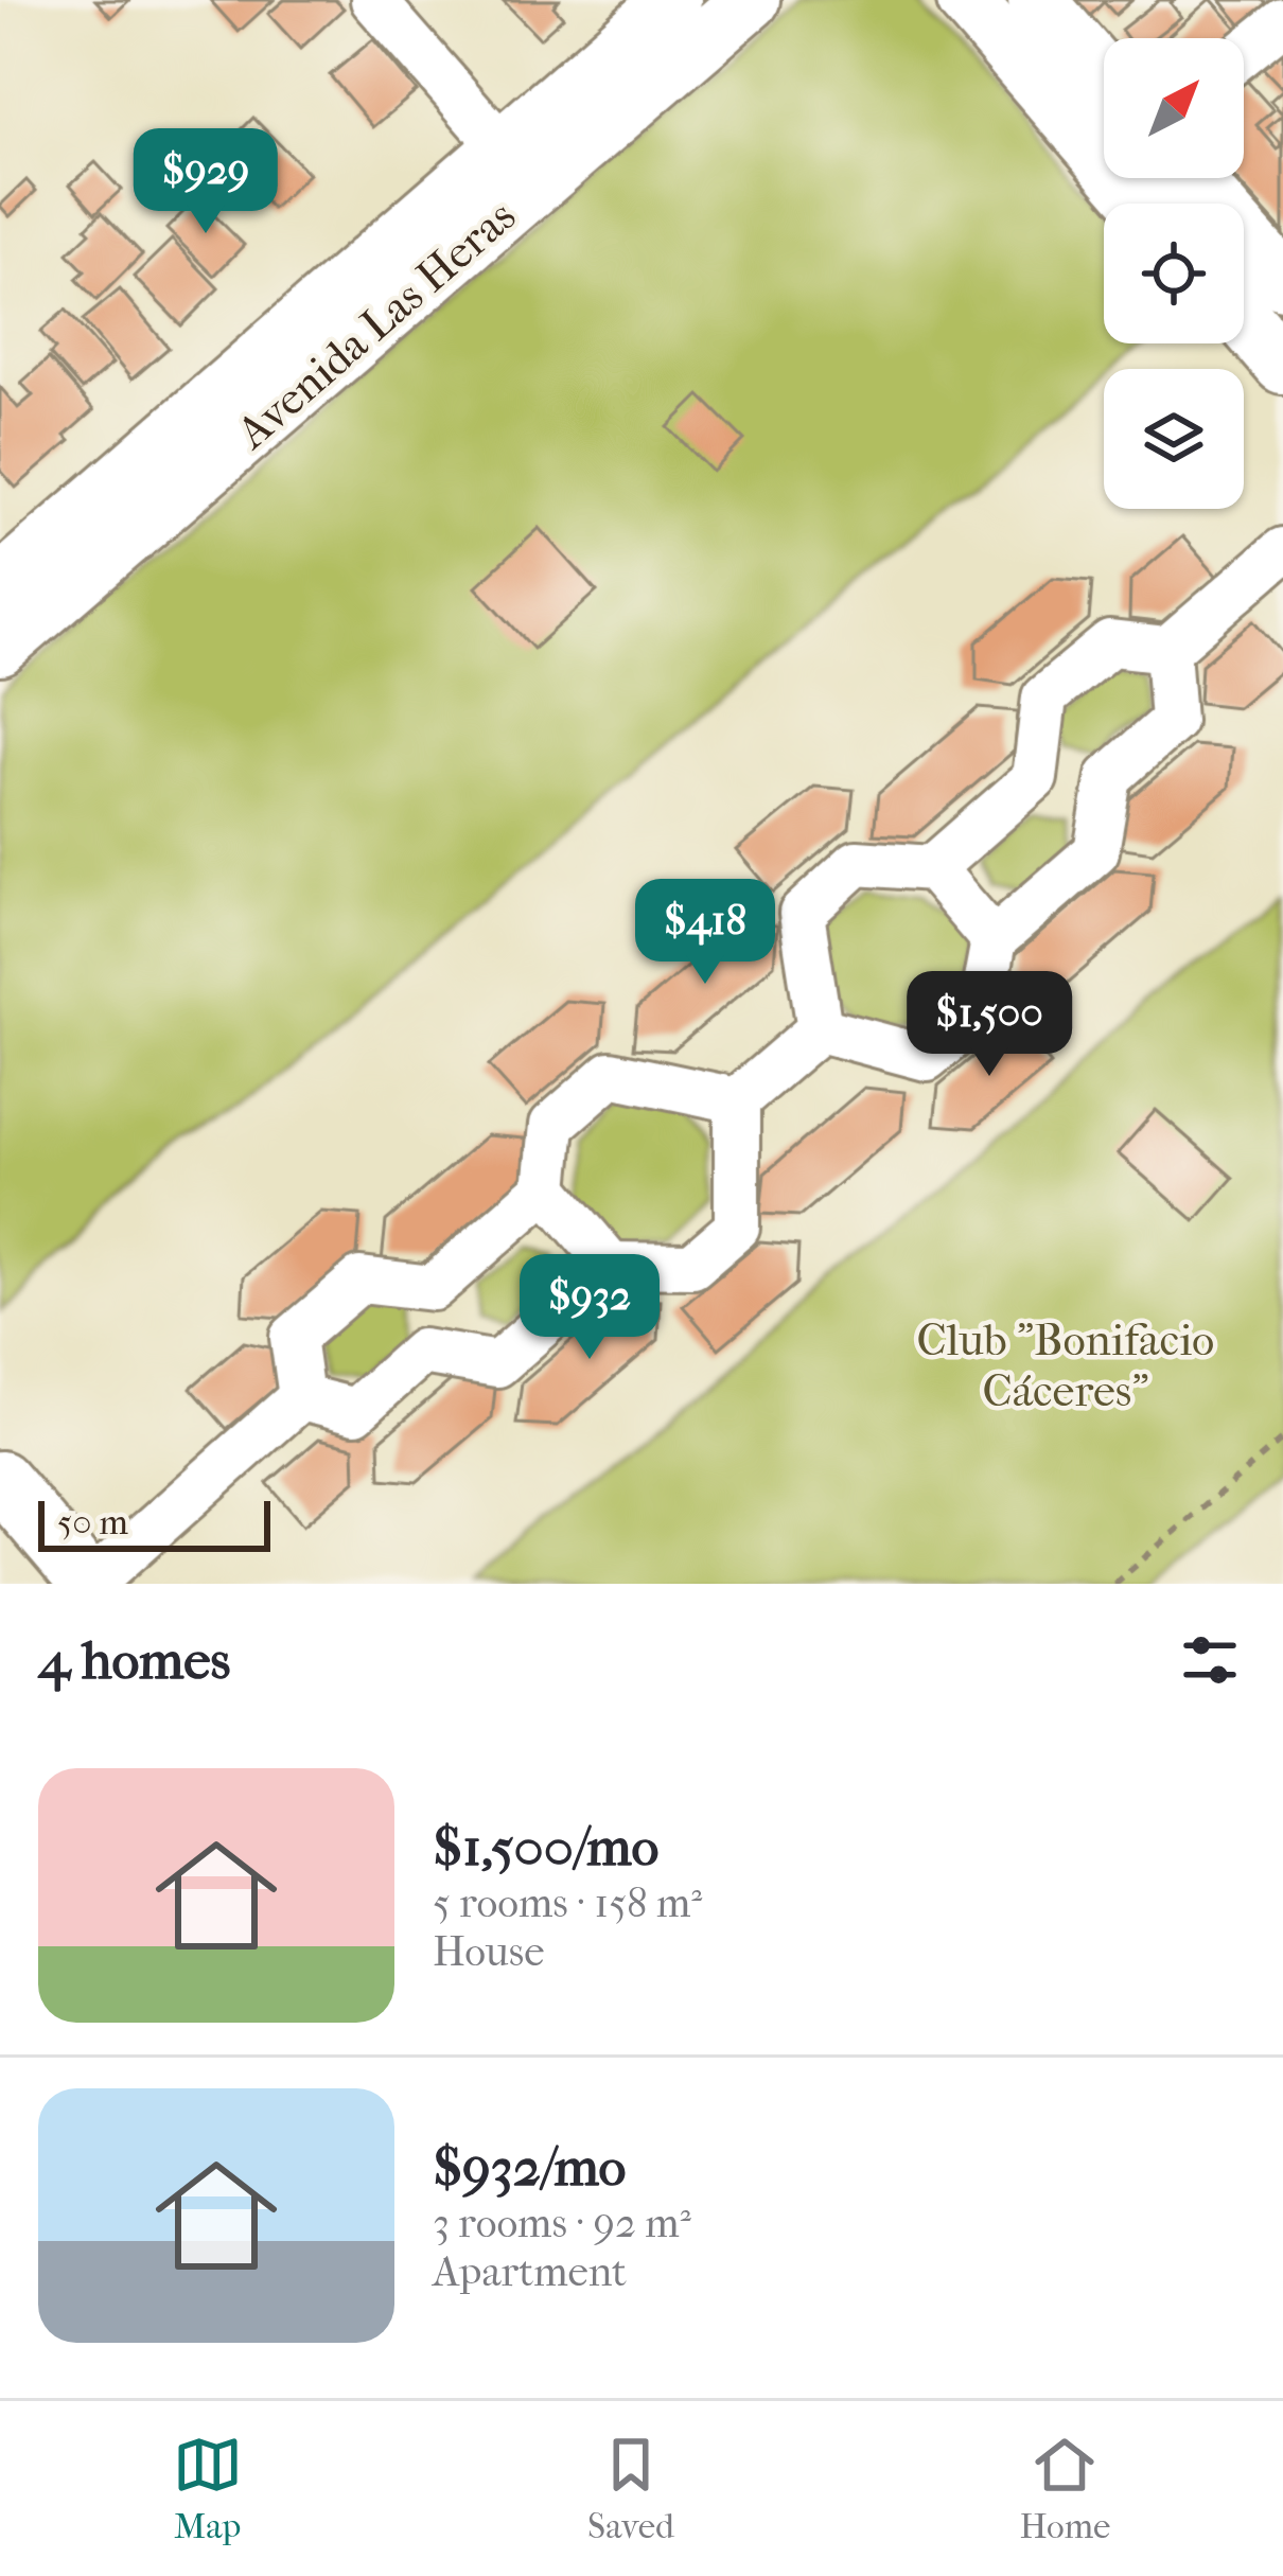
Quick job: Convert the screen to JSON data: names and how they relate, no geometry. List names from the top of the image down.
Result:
{
  "streets": {
    "main road": ["Avenida Las Heras"]
  },
  "parks": ["Club \"Bonifacio Cáceres\""],
  "scale_bar": "50 m",
  "north": "top right",
  "page": {
    "price": [
      "$929",
      "$418",
      "$1,500",
      "$932"
    ],
    "scale": "50 m",
    "heading": "4 homes",
    "list": [
      {
        "name": "$1,500/mo",
        "note": "5 rooms · 158 m² · House"
      },
      {
        "name": "$932/mo",
        "note": "3 rooms · 92 m² · Apartment"
      }
    ],
    "tabs": ["Map", "Saved", "Home"]
  }
}
